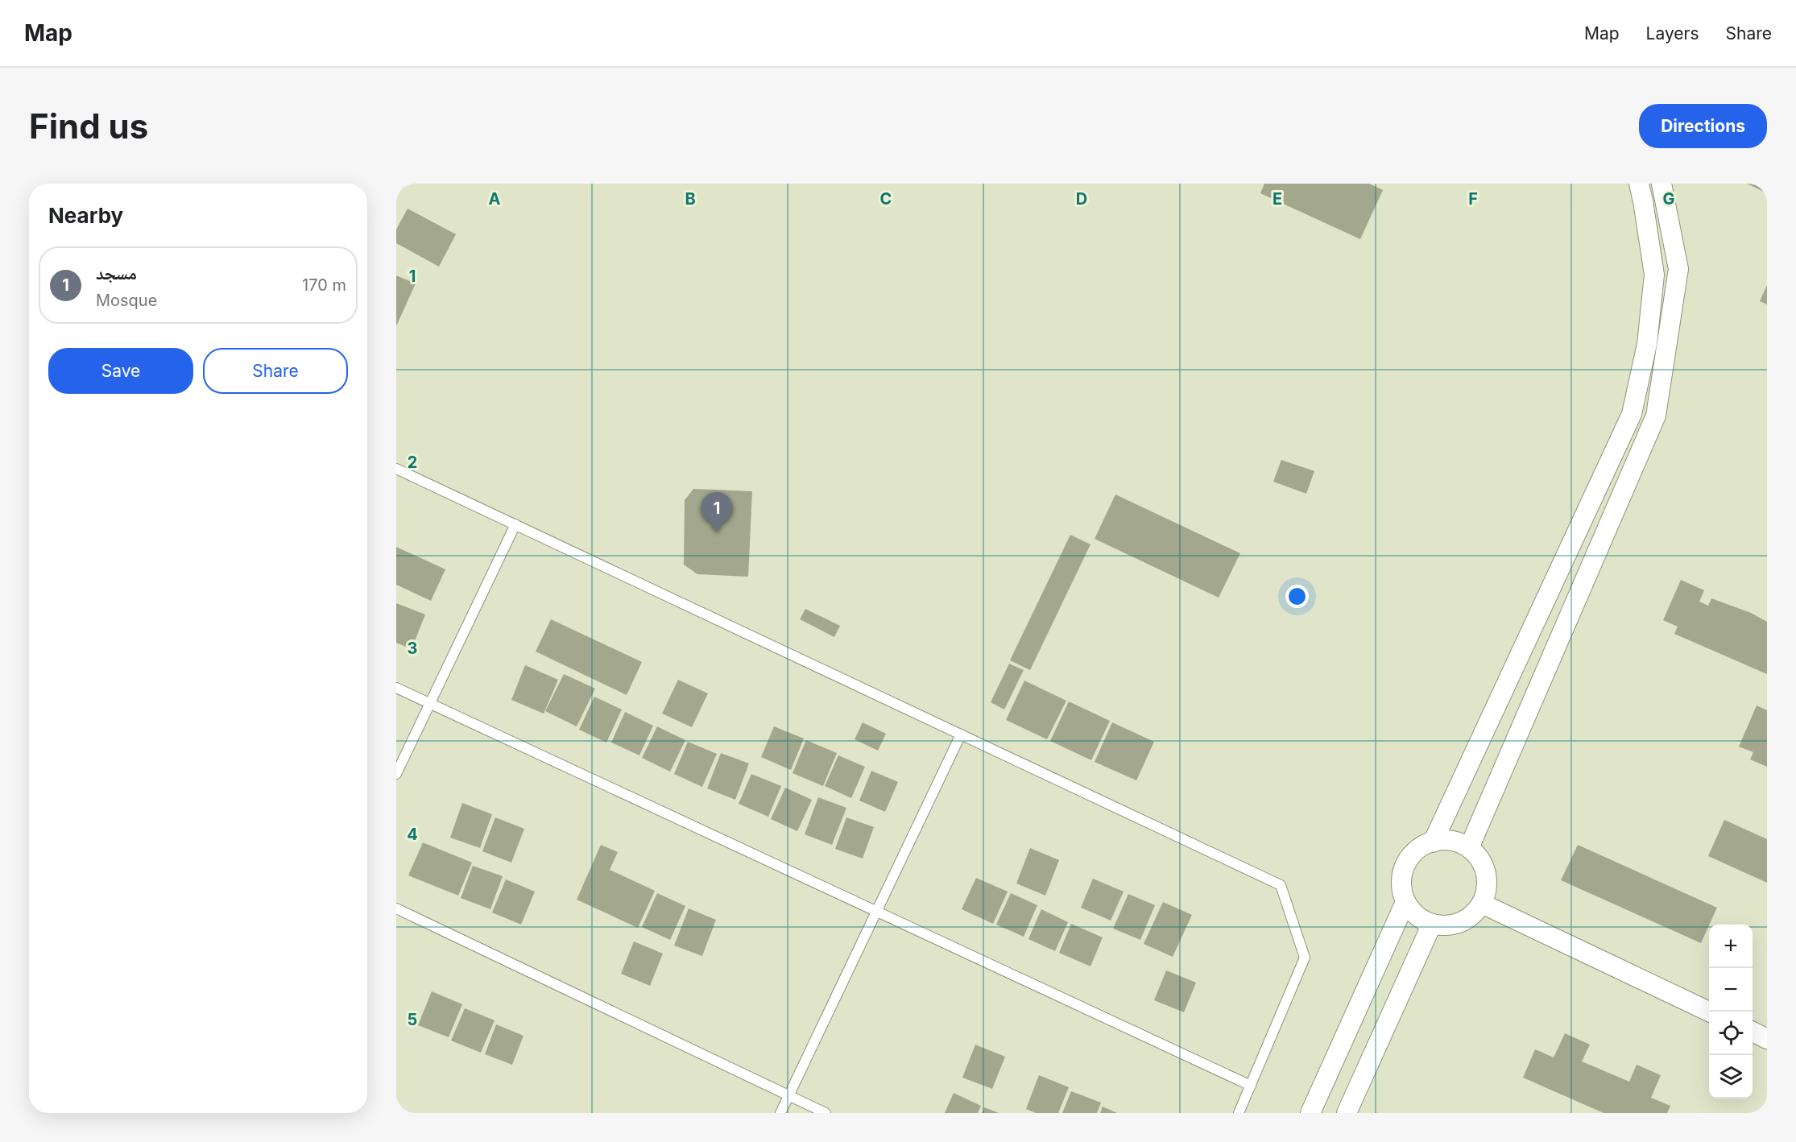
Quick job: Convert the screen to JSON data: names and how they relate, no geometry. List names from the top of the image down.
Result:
{
  "page": {
    "header": "Map",
    "nav": ["Map", "Layers", "Share"],
    "buttons": [
      "Directions",
      ["Save", "Share"]
    ],
    "title": "Find us",
    "heading": "Nearby",
    "list": [
      {
        "mark": "1",
        "name": "مسجد",
        "note": "Mosque",
        "value": "170 m"
      }
    ],
    "pins": "1",
    "map_buttons": ["+", "−"]
  },
  "grid": {
    "columns": [
      "A",
      "B",
      "C",
      "D",
      "E",
      "F",
      "G"
    ],
    "rows": [
      "1",
      "2",
      "3",
      "4",
      "5"
    ]
  }
}
